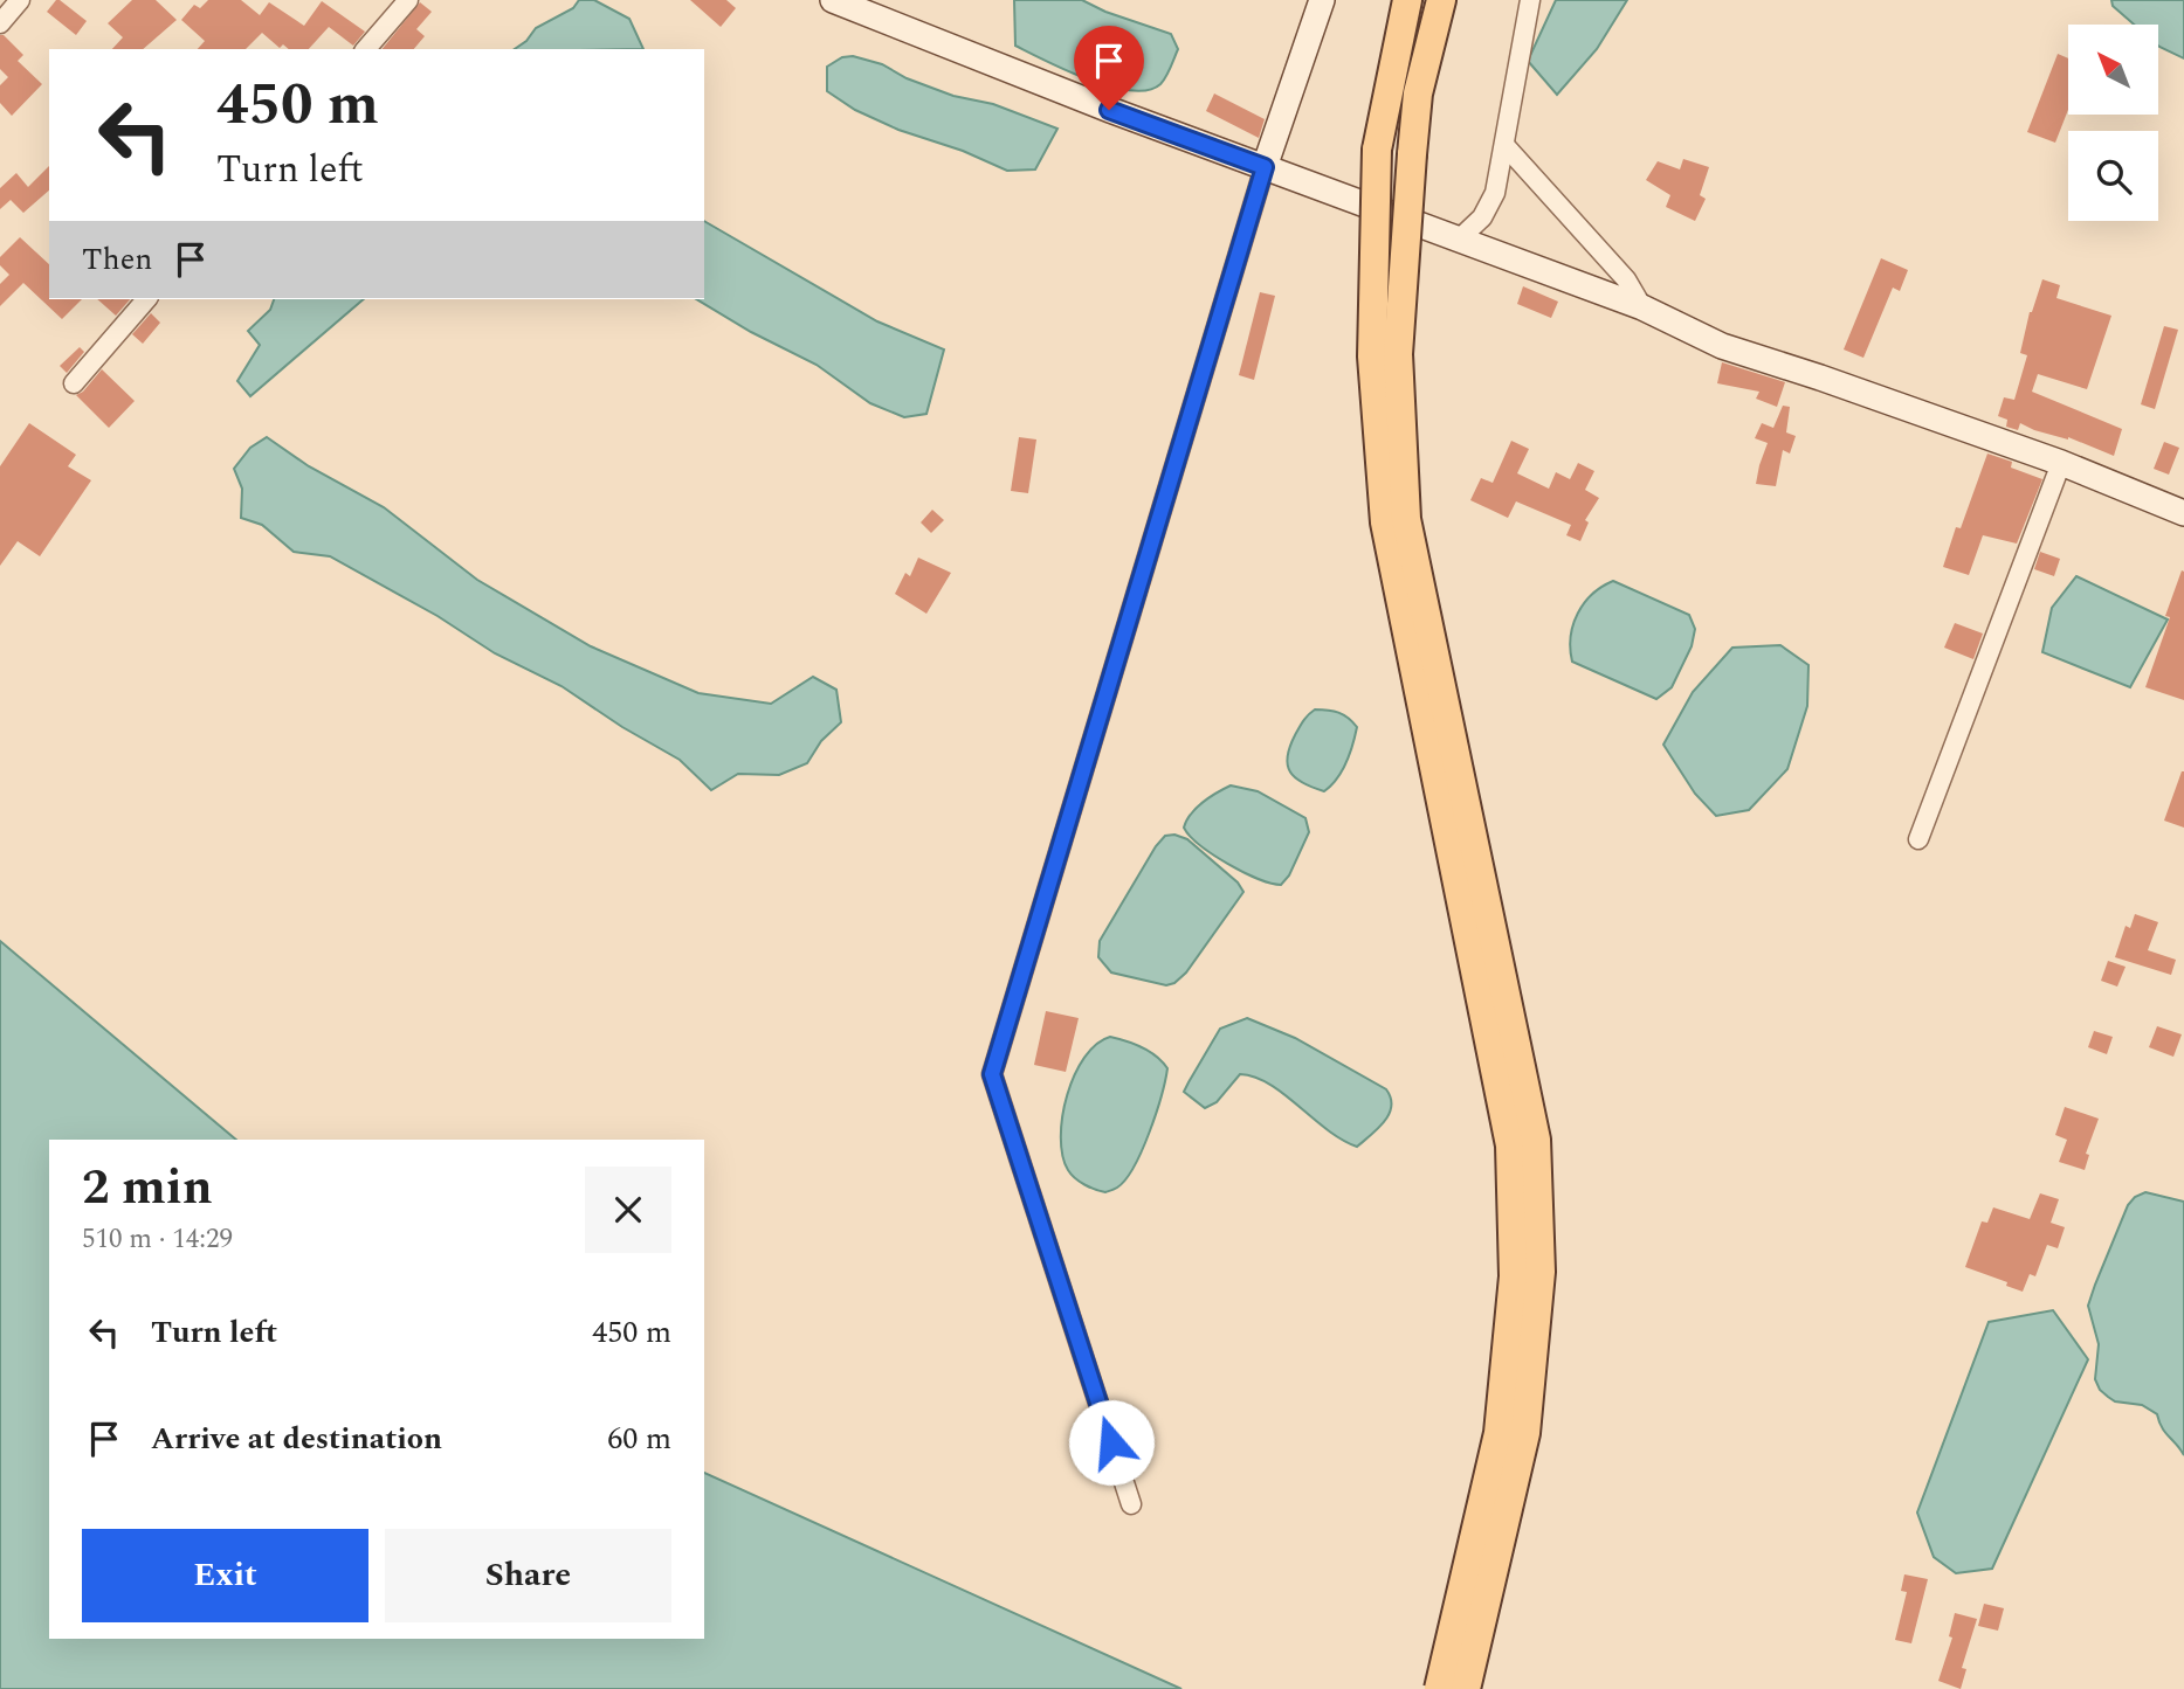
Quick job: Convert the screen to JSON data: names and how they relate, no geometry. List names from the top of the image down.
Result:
{
  "north": "top left",
  "page": {
    "turn": ["450 m", "Turn left"],
    "then": "Then",
    "heading": ["2 min", "510 m · 14:29"],
    "list": [
      {
        "name": "Turn left",
        "value": "450 m"
      },
      {
        "name": "Arrive at destination",
        "value": "60 m"
      }
    ],
    "buttons": ["Exit", "Share"]
  }
}
